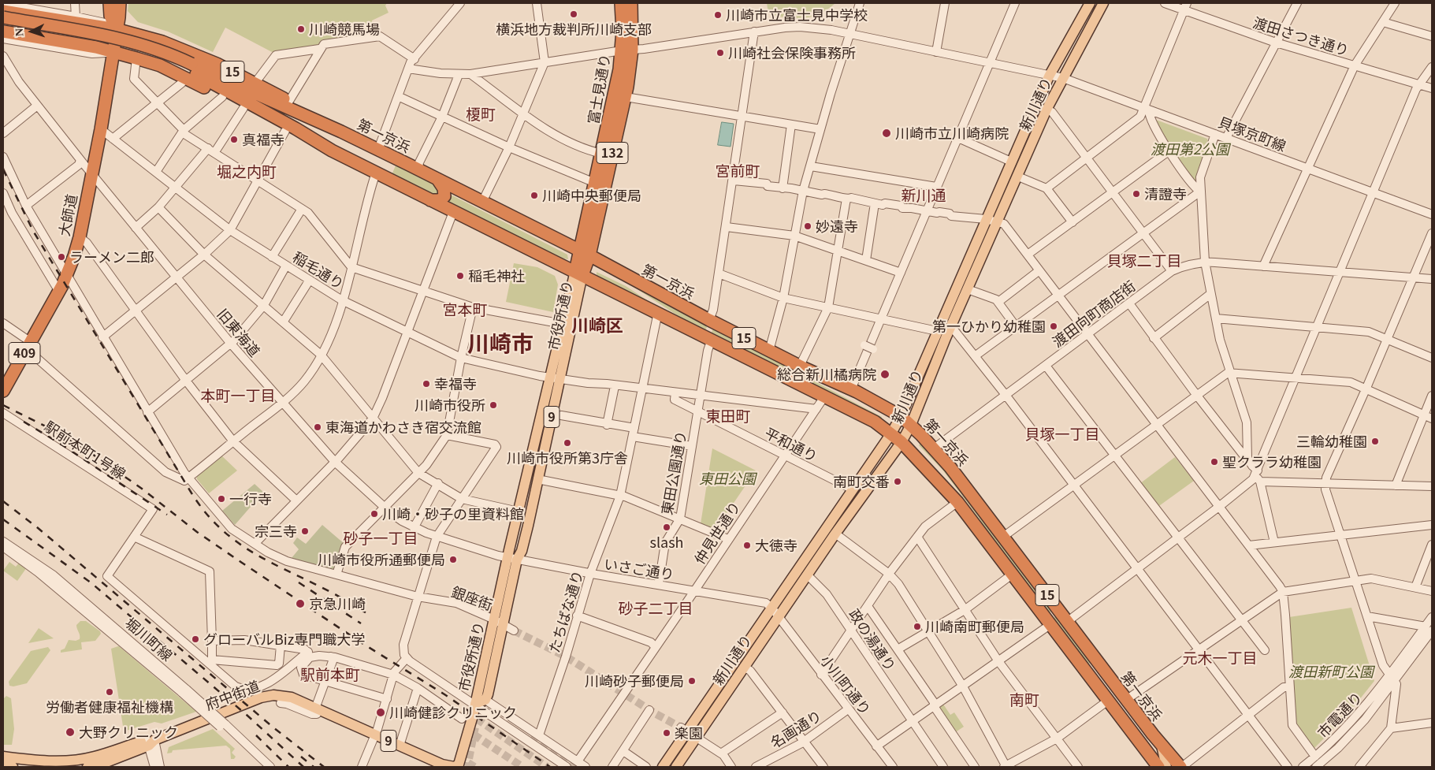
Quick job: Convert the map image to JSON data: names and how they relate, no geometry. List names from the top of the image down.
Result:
{
  "streets": {
    "highway": [
      "15",
      "富士見通り",
      "第一京浜",
      "132",
      "大師道",
      "409"
    ],
    "main road": [
      "新川通り",
      "市役所通り",
      "9",
      "府中街道"
    ],
    "street": [
      "渡田さつき通り",
      "貝塚京町線",
      "稲毛通り",
      "渡田向町商店街",
      "旧東海道",
      "平和通り",
      "駅前本町1号線",
      "東田公園通り",
      "仲見世通り",
      "いさご通り",
      "銀座街",
      "たちばな通り",
      "堀川町線",
      "政の湯通り",
      "小川町通り",
      "市電通り",
      "名画通り"
    ]
  },
  "crossings": [
    ["15", "第一京浜"],
    ["15", "大師道"],
    ["富士見通り", "貝塚京町線"],
    ["富士見通り", "第一京浜"],
    ["富士見通り", "市役所通り"],
    ["新川通り", "貝塚京町線"],
    ["新川通り", "第一京浜"],
    ["新川通り", "平和通り"],
    ["新川通り", "いさご通り"],
    ["新川通り", "政の湯通り"],
    ["新川通り", "小川町通り"],
    ["第一京浜", "渡田向町商店街"],
    ["第一京浜", "市役所通り"],
    ["第一京浜", "仲見世通り"],
    ["第一京浜", "たちばな通り"],
    ["大師道", "稲毛通り"],
    ["大師道", "旧東海道"],
    ["大師道", "銀座街"],
    ["稲毛通り", "市役所通り"],
    ["稲毛通り", "平和通り"],
    ["市役所通り", "旧東海道"],
    ["市役所通り", "平和通り"],
    ["市役所通り", "いさご通り"],
    ["市役所通り", "銀座街"],
    ["市役所通り", "府中街道"],
    ["旧東海道", "いさご通り"],
    ["9", "府中街道"],
    ["平和通り", "東田公園通り"],
    ["平和通り", "仲見世通り"],
    ["平和通り", "たちばな通り"],
    ["東田公園通り", "いさご通り"],
    ["仲見世通り", "いさご通り"],
    ["いさご通り", "たちばな通り"],
    ["いさご通り", "小川町通り"],
    ["小川町通り", "名画通り"]
  ],
  "districts": [
    "榎町",
    "宮前町",
    "堀之内町",
    "新川通",
    "貝塚二丁目",
    "宮本町",
    "川崎区",
    "川崎市",
    "本町一丁目",
    "東田町",
    "貝塚一丁目",
    "砂子一丁目",
    "砂子二丁目",
    "元木一丁目",
    "駅前本町",
    "南町"
  ],
  "parks": ["渡田第2公園", "東田公園", "渡田新町公園"],
  "places": [
    "横浜地方裁判所川崎支部",
    "川崎市立富士見中学校",
    "川崎競馬場",
    "川崎社会保険事務所",
    "川崎市立川崎病院",
    "真福寺",
    "清證寺",
    "川崎中央郵便局",
    "妙遠寺",
    "ラーメン二郎",
    "稲毛神社",
    "第一ひかり幼稚園",
    "総合新川橘病院",
    "幸福寺",
    "川崎市役所",
    "東海道かわさき宿交流館",
    "三輪幼稚園",
    "川崎市役所第3庁舎",
    "聖クララ幼稚園",
    "南町交番",
    "一行寺",
    "川崎・砂子の里資料館",
    "slash",
    "宗三寺",
    "大徳寺",
    "川崎市役所通郵便局",
    "京急川崎",
    "川崎南町郵便局",
    "グローバルBiz専門職大学",
    "川崎砂子郵便局",
    "労働者健康福祉機構",
    "川崎健診クリニック",
    "大野クリニック",
    "楽園"
  ],
  "north": "left"
}
